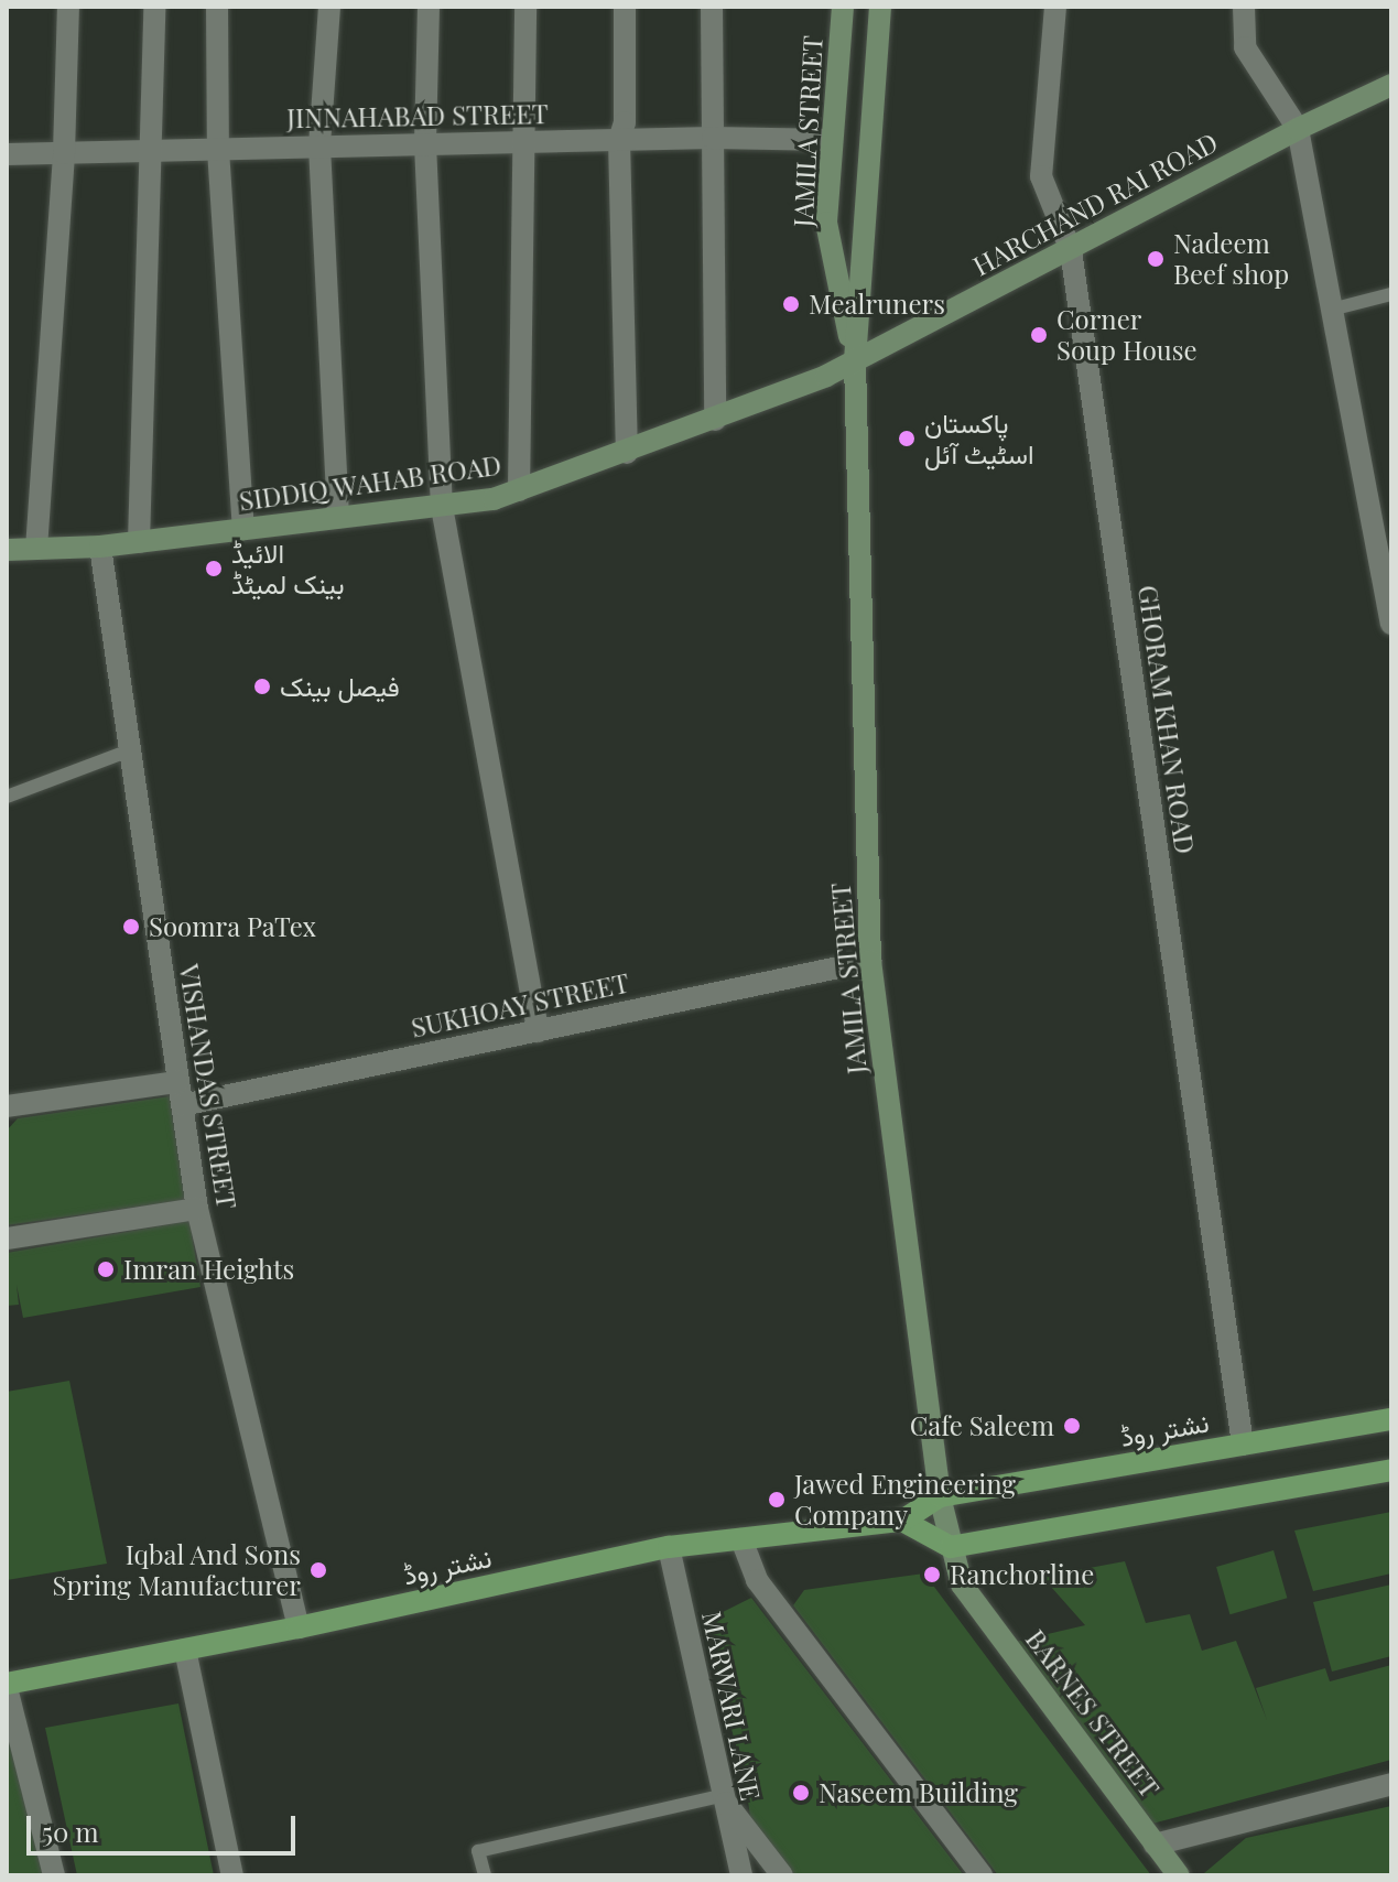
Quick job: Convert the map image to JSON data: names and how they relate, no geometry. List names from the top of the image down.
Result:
{
  "streets": {
    "main road": [
      "JAMILA STREET",
      "HARCHAND RAI ROAD",
      "SIDDIQ WAHAB ROAD",
      "نشتر روڈ",
      "BARNES STREET"
    ],
    "street": [
      "JINNAHABAD STREET",
      "GHORAM KHAN ROAD",
      "SUKHOAY STREET",
      "VISHANDAS STREET",
      "MARWARI LANE"
    ]
  },
  "crossings": [
    ["JINNAHABAD STREET", "JAMILA STREET"],
    ["JAMILA STREET", "HARCHAND RAI ROAD"],
    ["JAMILA STREET", "SUKHOAY STREET"],
    ["JAMILA STREET", "نشتر روڈ"],
    ["JAMILA STREET", "BARNES STREET"],
    ["HARCHAND RAI ROAD", "SIDDIQ WAHAB ROAD"],
    ["HARCHAND RAI ROAD", "GHORAM KHAN ROAD"],
    ["SIDDIQ WAHAB ROAD", "VISHANDAS STREET"],
    ["GHORAM KHAN ROAD", "نشتر روڈ"],
    ["SUKHOAY STREET", "VISHANDAS STREET"],
    ["VISHANDAS STREET", "نشتر روڈ"],
    ["نشتر روڈ", "MARWARI LANE"]
  ],
  "places": [
    "Nadeem Beef shop",
    "Mealruners",
    "Corner Soup House",
    "پاکستان اسٹیٹ آئل",
    "الائیڈ بینک لمیٹڈ",
    "فیصل بینک",
    "Soomra PaTex",
    "Imran Heights",
    "Cafe Saleem",
    "Jawed Engineering Company",
    "Iqbal And Sons Spring Manufacturer",
    "Ranchorline",
    "Naseem Building"
  ],
  "scale_bar": "50 m"
}
